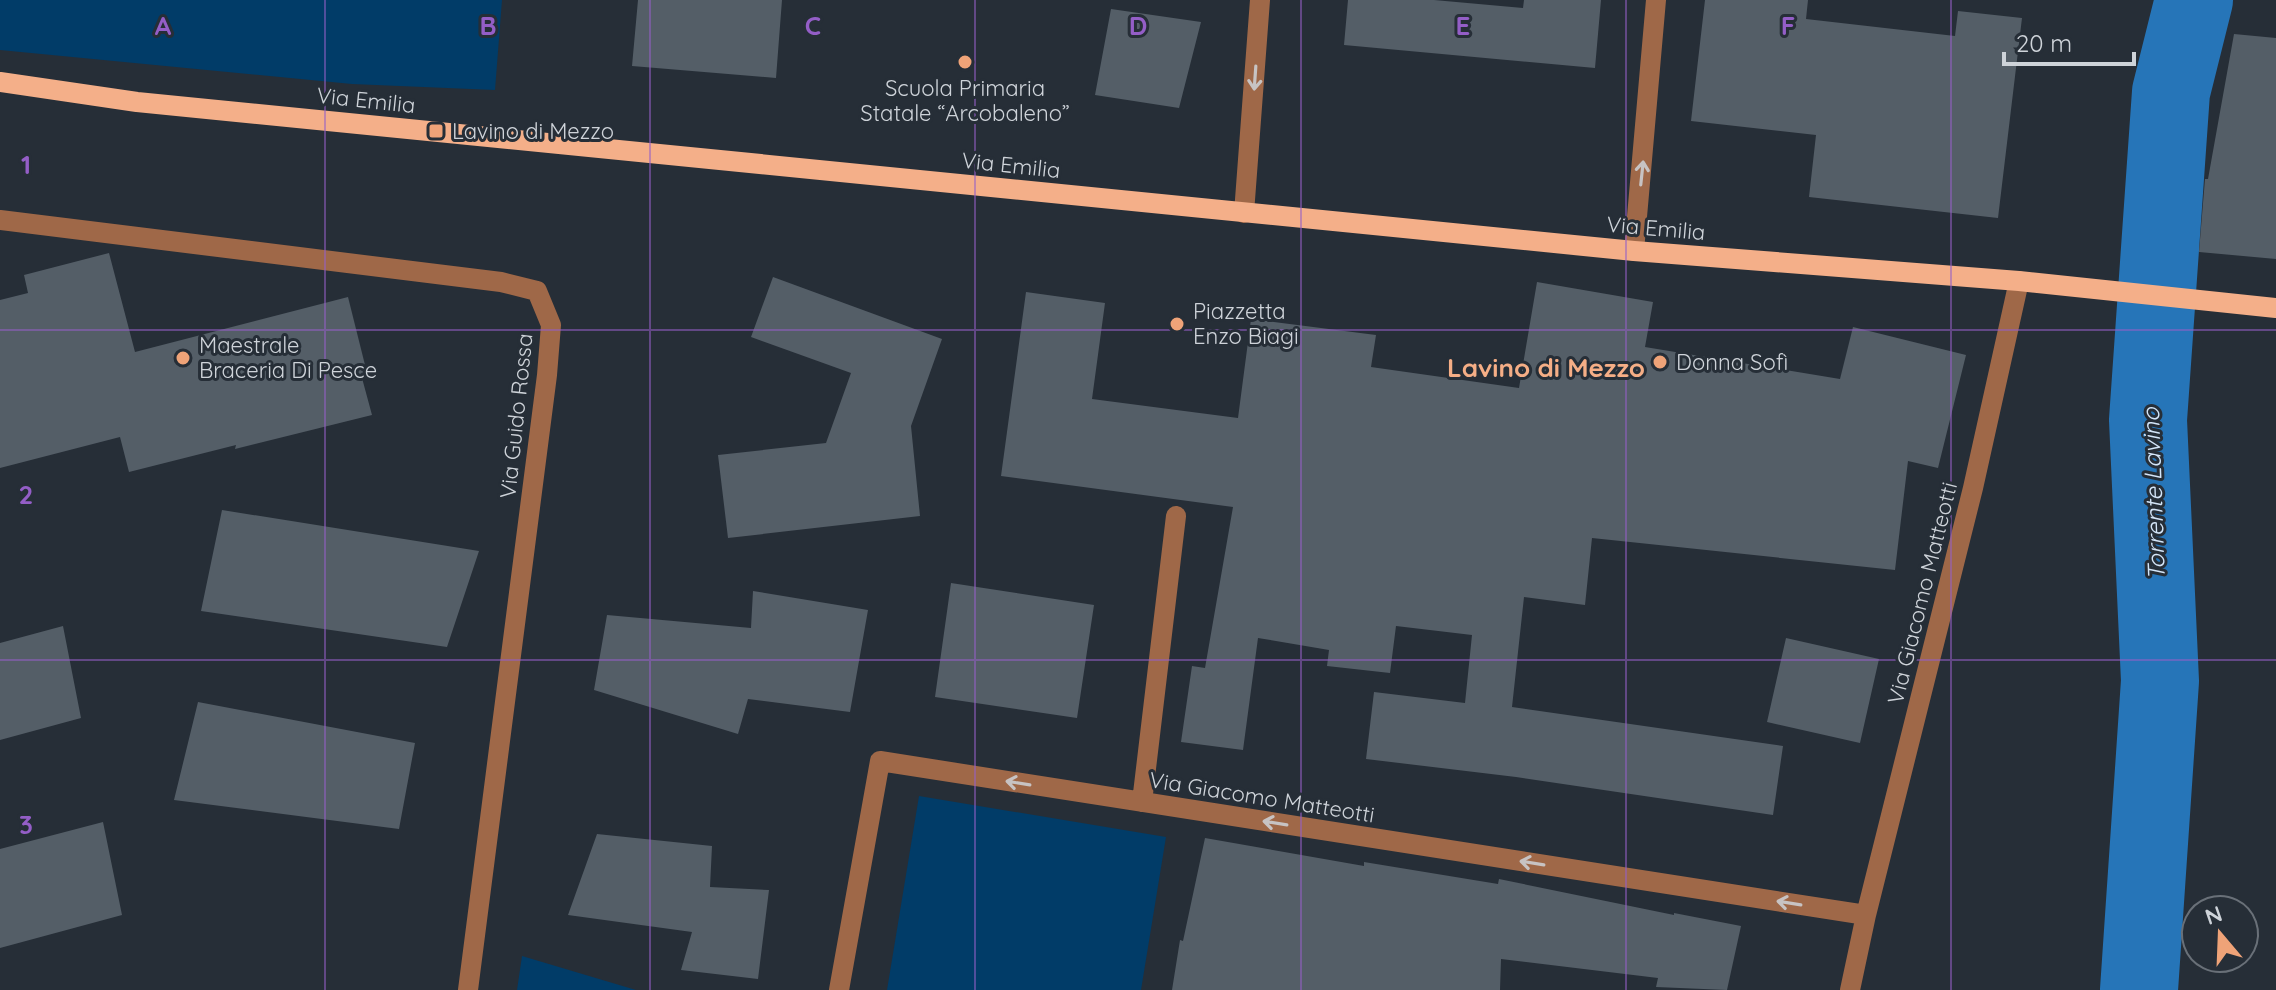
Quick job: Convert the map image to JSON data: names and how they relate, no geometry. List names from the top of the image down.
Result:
{
  "streets": {
    "main road": ["Via Emilia"],
    "street": ["Via Guido Rossa", "Via Giacomo Matteotti"]
  },
  "crossings": [
    ["Via Emilia", "Via Giacomo Matteotti"]
  ],
  "one_way": ["Via Giacomo Matteotti"],
  "districts": ["Lavino di Mezzo"],
  "water": ["Torrente Lavino"],
  "places": {
    "other": [
      "Scuola Primaria Statale “Arcobaleno”",
      "Piazzetta Enzo Biagi",
      "Maestrale Braceria Di Pesce",
      "Donna Sofì"
    ],
    "transit": ["Lavino di Mezzo"]
  },
  "scale_bar": "20 m",
  "north": "top",
  "grid": {
    "columns": [
      "A",
      "B",
      "C",
      "D",
      "E",
      "F"
    ],
    "rows": ["1", "2", "3"]
  }
}
